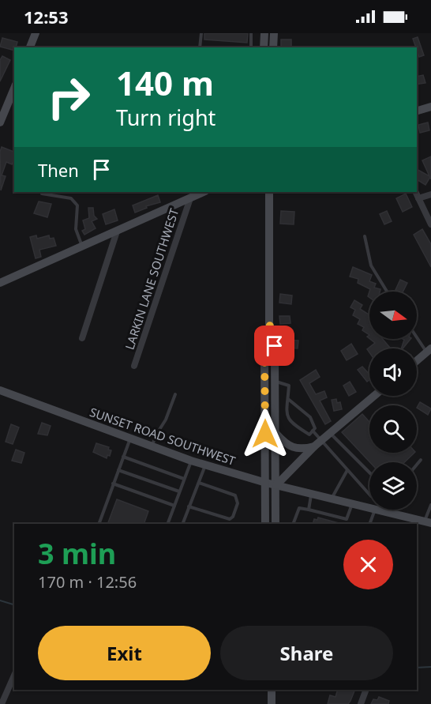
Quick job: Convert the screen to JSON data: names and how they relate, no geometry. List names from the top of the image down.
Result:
{
  "streets": {
    "street": ["LARKIN LANE SOUTHWEST", "SUNSET ROAD SOUTHWEST"]
  },
  "north": "right",
  "page": {
    "status": "12:53",
    "turn": ["140 m", "Turn right"],
    "then": "Then",
    "heading": ["3 min", "170 m · 12:56"],
    "buttons": ["Exit", "Share"]
  }
}
